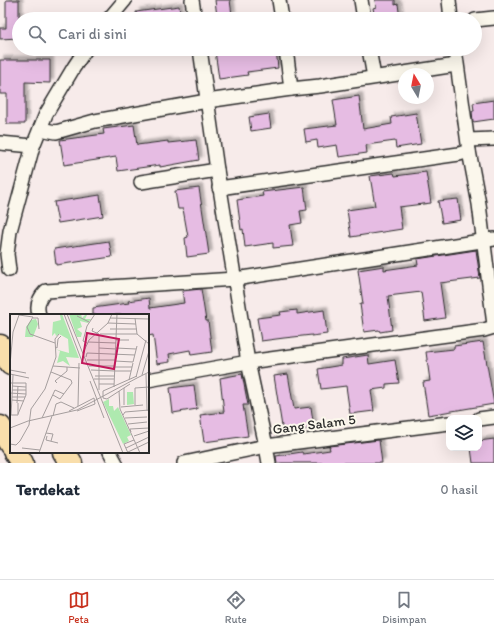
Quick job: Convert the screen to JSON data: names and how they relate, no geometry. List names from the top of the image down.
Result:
{
  "streets": {
    "street": ["Gang Salam 5"]
  },
  "north": "top",
  "page": {
    "search": "Cari di sini",
    "heading": ["Terdekat", "0 hasil"],
    "nav": ["Peta", "Rute", "Disimpan"]
  }
}
